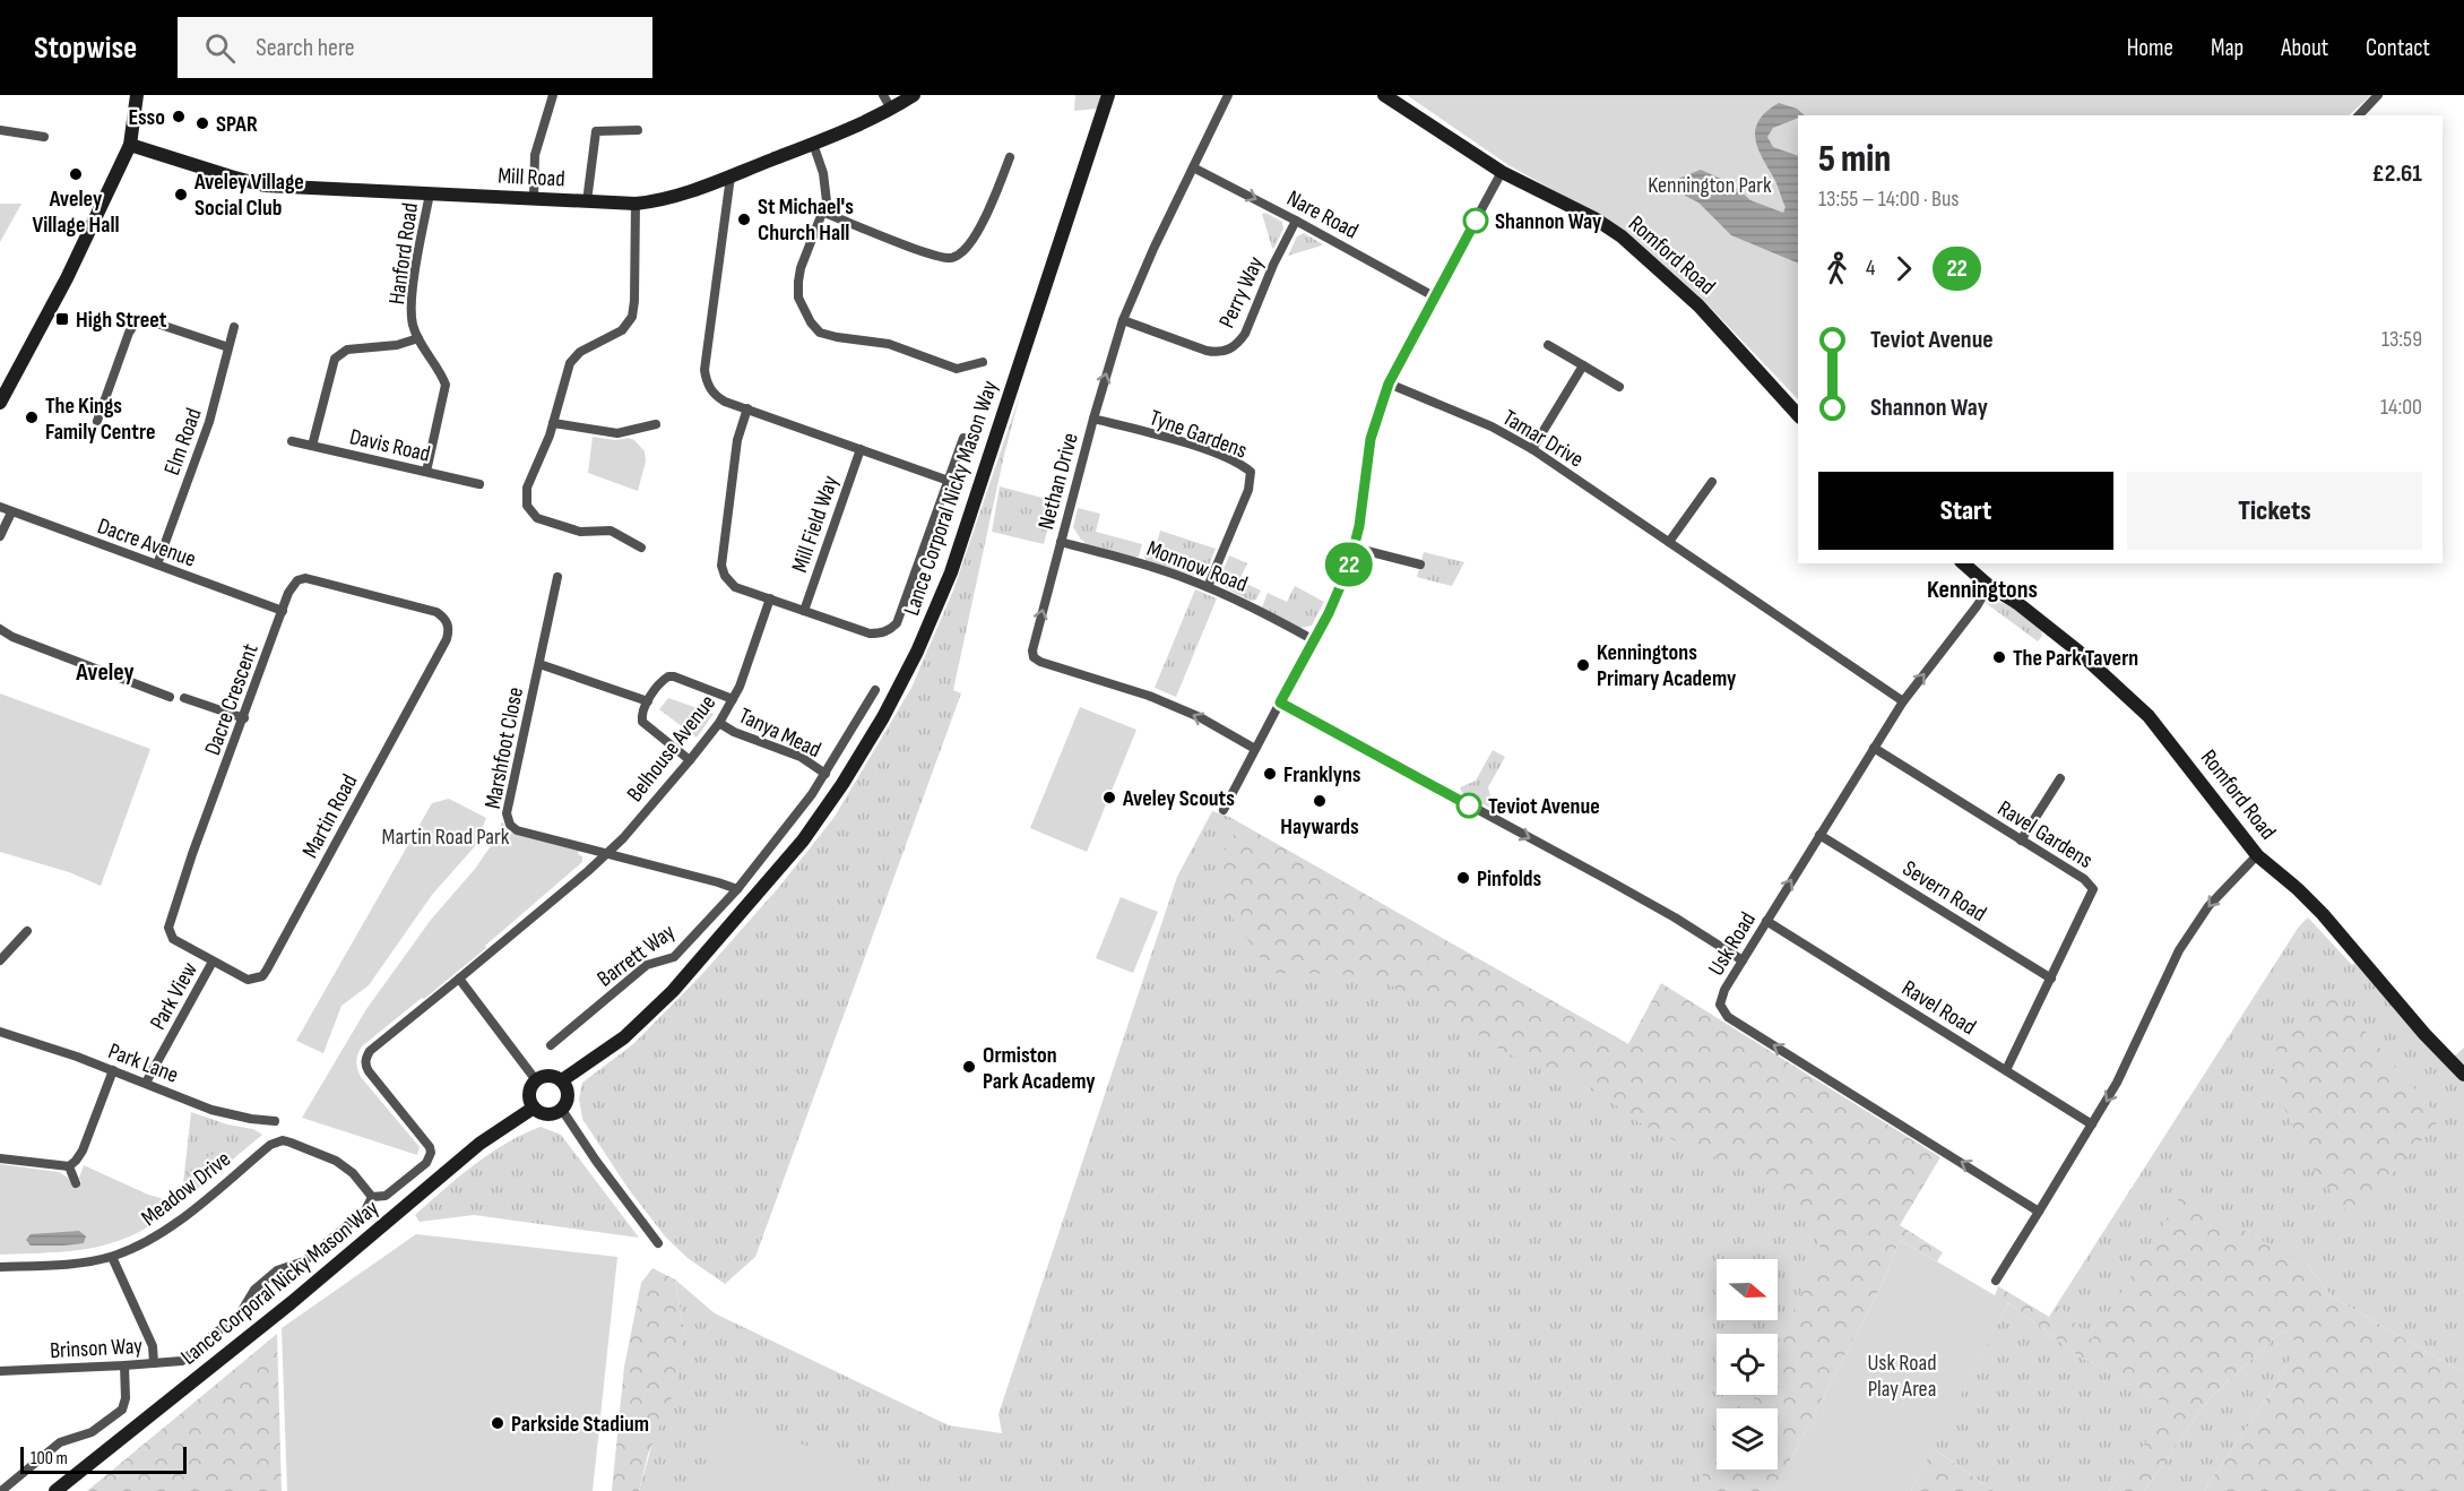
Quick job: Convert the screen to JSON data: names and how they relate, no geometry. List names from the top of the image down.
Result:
{
  "streets": {
    "street": [
      "Mill Road",
      "Nare Road",
      "Hanford Road",
      "Romford Road",
      "Perry Way",
      "Tyne Gardens",
      "Tamar Drive",
      "Elm Road",
      "Davis Road",
      "Nethan Drive",
      "Lance Corporal Nicky Mason Way",
      "Mill Field Way",
      "Dacre Avenue",
      "Monnow Road",
      "Dacre Crescent",
      "Tanya Mead",
      "Marshfoot Close",
      "Belhouse Avenue",
      "Martin Road",
      "Ravel Gardens",
      "Severn Road",
      "Usk Road",
      "Barrett Way",
      "Park View",
      "Ravel Road",
      "Park Lane",
      "Meadow Drive",
      "Brinson Way"
    ]
  },
  "crossings": [
    ["Mill Road", "Hanford Road"],
    ["Nare Road", "Perry Way"],
    ["Nare Road", "Nethan Drive"],
    ["Hanford Road", "Davis Road"],
    ["Romford Road", "Usk Road"],
    ["Perry Way", "Nethan Drive"],
    ["Tyne Gardens", "Nethan Drive"],
    ["Tyne Gardens", "Monnow Road"],
    ["Tamar Drive", "Usk Road"],
    ["Elm Road", "Dacre Avenue"],
    ["Nethan Drive", "Monnow Road"],
    ["Dacre Avenue", "Dacre Crescent"],
    ["Dacre Crescent", "Martin Road"],
    ["Dacre Crescent", "Park View"],
    ["Tanya Mead", "Belhouse Avenue"],
    ["Tanya Mead", "Barrett Way"],
    ["Marshfoot Close", "Belhouse Avenue"],
    ["Martin Road", "Park View"],
    ["Ravel Gardens", "Severn Road"],
    ["Ravel Gardens", "Usk Road"],
    ["Ravel Gardens", "Ravel Road"],
    ["Severn Road", "Usk Road"],
    ["Usk Road", "Ravel Road"],
    ["Park View", "Park Lane"],
    ["Meadow Drive", "Brinson Way"]
  ],
  "one_way": ["Nare Road"],
  "districts": ["Kenningtons", "Aveley"],
  "parks": ["Kennington Park", "Martin Road Park", "Usk Road Play Area"],
  "places": {
    "other": [
      "Esso",
      "SPAR",
      "Aveley Village Hall",
      "Aveley Village Social Club",
      "St Michael's Church Hall",
      "Shannon Way",
      "The Kings Family Centre",
      "The Park Tavern",
      "Kenningtons Primary Academy",
      "Franklyns",
      "Aveley Scouts",
      "Haywards",
      "Teviot Avenue",
      "Pinfolds",
      "Ormiston Park Academy",
      "Parkside Stadium"
    ],
    "transit": ["High Street"]
  },
  "lines": ["bus line 22"],
  "scale_bar": "100 m",
  "north": "right",
  "page": {
    "header": "Stopwise",
    "search": "Search here",
    "nav": [
      "Home",
      "Map",
      "About",
      "Contact"
    ],
    "on_map": "22",
    "heading": ["5 min", "13:55 – 14:00 · Bus", "£2.61"],
    "legs": ["4", "22"],
    "list": [
      {
        "name": "Teviot Avenue",
        "value": "13:59"
      },
      {
        "name": "Shannon Way",
        "value": "14:00"
      }
    ],
    "buttons": ["Start", "Tickets"],
    "scale": "100 m"
  }
}
